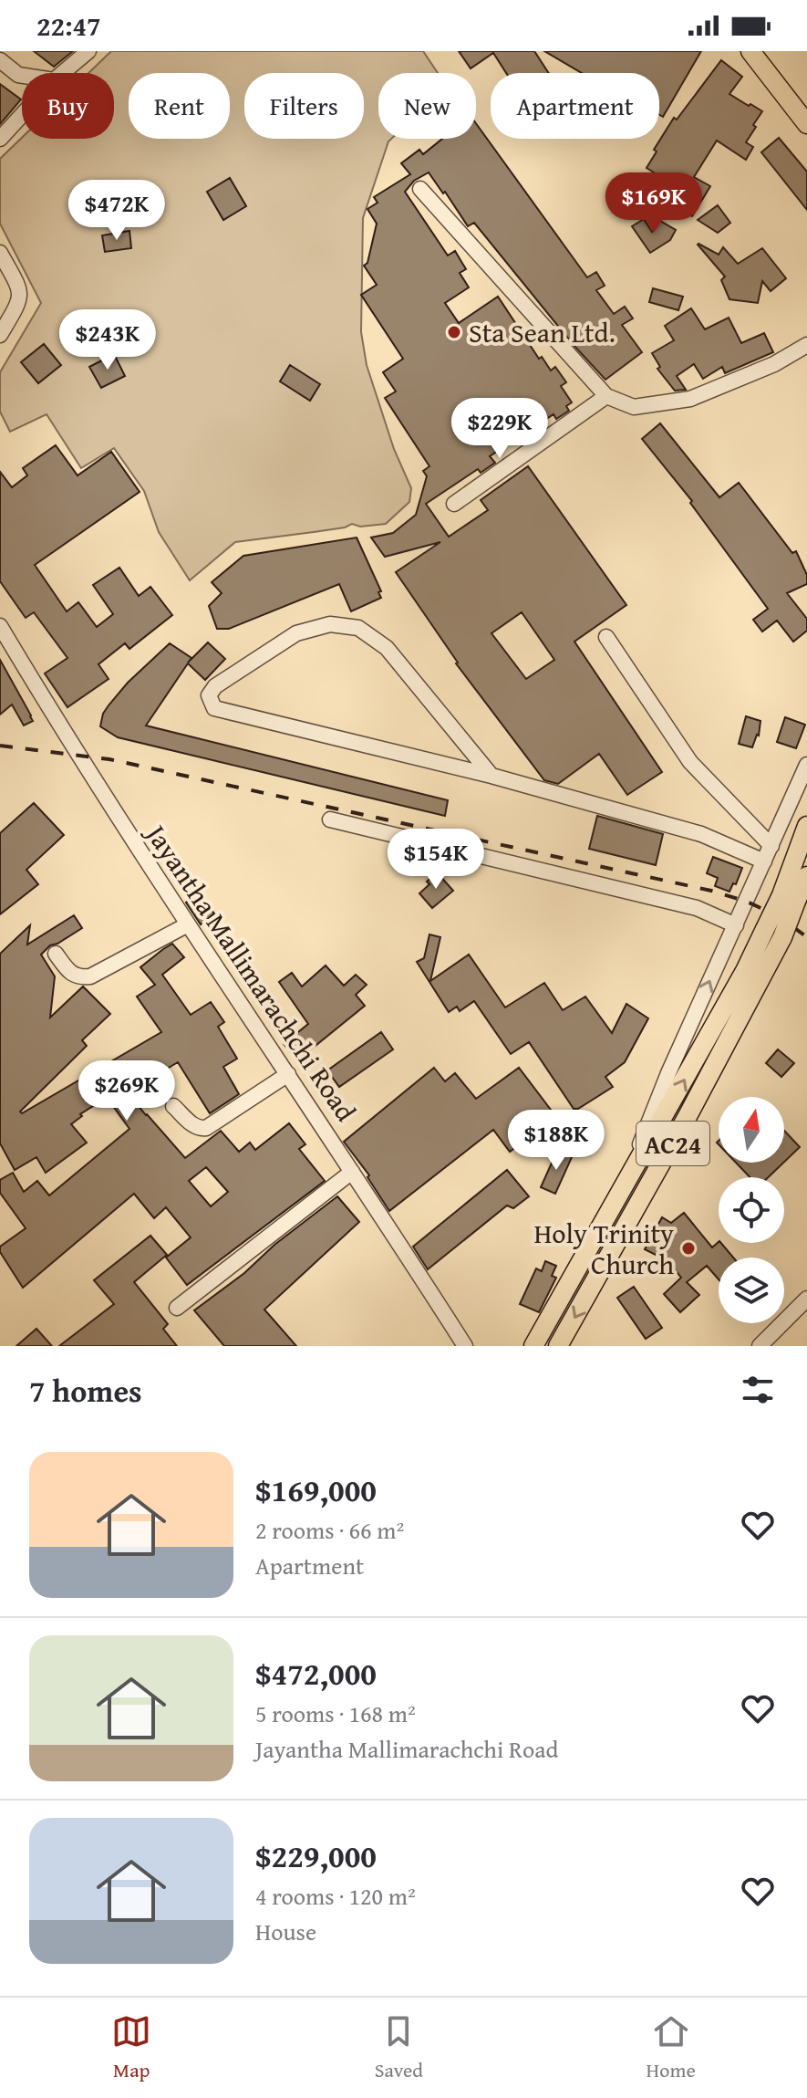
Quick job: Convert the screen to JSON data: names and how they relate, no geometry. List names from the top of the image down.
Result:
{
  "streets": {
    "main road": ["AC24"],
    "street": ["Jayantha Mallimarachchi Road"]
  },
  "places": ["Sta Sean Ltd.", "Holy Trinity Church"],
  "north": "top",
  "page": {
    "status": "22:47",
    "chip": [
      "Buy",
      "Rent",
      "Filters",
      "New",
      "Apartment"
    ],
    "price": [
      "$169K",
      "$472K",
      "$243K",
      "$229K",
      "$154K",
      "$269K",
      "$188K"
    ],
    "heading": "7 homes",
    "list": [
      {
        "name": "$169,000",
        "note": "2 rooms · 66 m² · Apartment"
      },
      {
        "name": "$472,000",
        "note": "5 rooms · 168 m² · Jayantha Mallimarachchi Road"
      },
      {
        "name": "$229,000",
        "note": "4 rooms · 120 m² · House"
      }
    ],
    "tabs": ["Map", "Saved", "Home"]
  }
}
